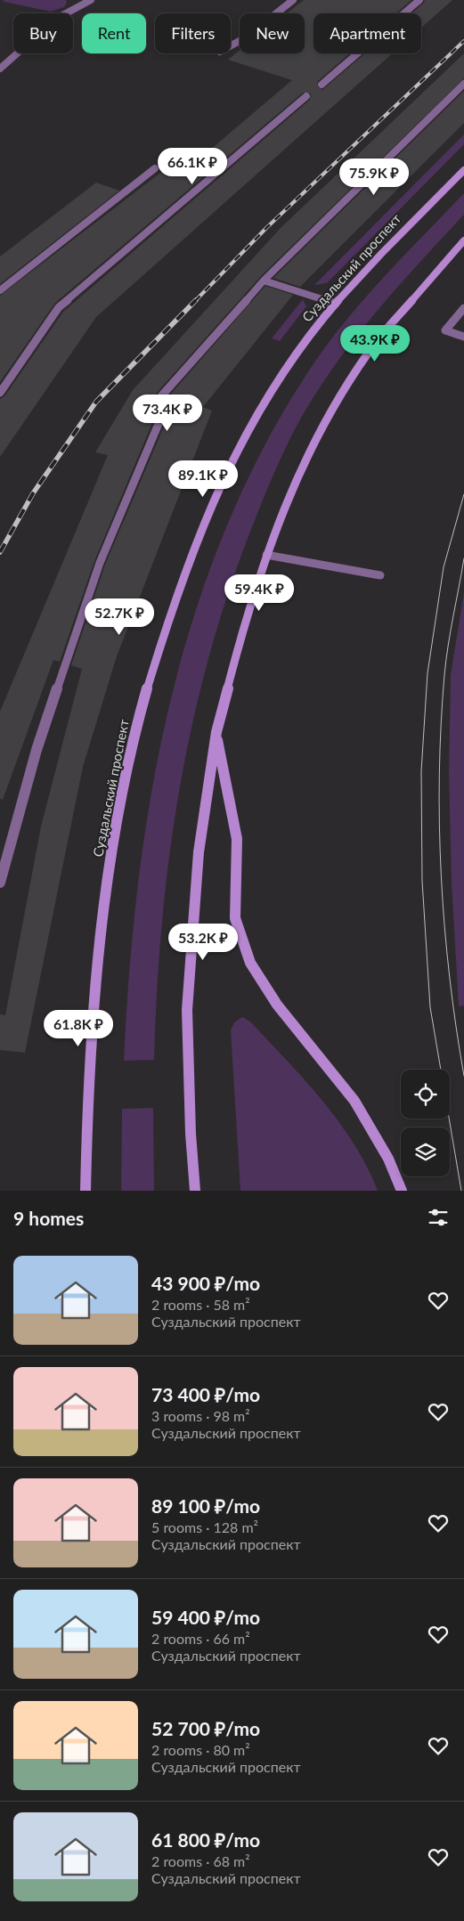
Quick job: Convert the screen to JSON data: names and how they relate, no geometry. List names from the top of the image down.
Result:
{
  "streets": {
    "main road": ["Суздальский проспект"]
  },
  "page": {
    "chip": [
      "Buy",
      "Rent",
      "Filters",
      "New",
      "Apartment"
    ],
    "price": [
      "66.1K ₽",
      "75.9K ₽",
      "43.9K ₽",
      "73.4K ₽",
      "89.1K ₽",
      "59.4K ₽",
      "52.7K ₽",
      "53.2K ₽",
      "61.8K ₽"
    ],
    "heading": "9 homes",
    "list": [
      {
        "name": "43 900 ₽/mo",
        "note": "2 rooms · 58 m² · Суздальский проспект"
      },
      {
        "name": "73 400 ₽/mo",
        "note": "3 rooms · 98 m² · Суздальский проспект"
      },
      {
        "name": "89 100 ₽/mo",
        "note": "5 rooms · 128 m² · Суздальский проспект"
      },
      {
        "name": "59 400 ₽/mo",
        "note": "2 rooms · 66 m² · Суздальский проспект"
      },
      {
        "name": "52 700 ₽/mo",
        "note": "2 rooms · 80 m² · Суздальский проспект"
      },
      {
        "name": "61 800 ₽/mo",
        "note": "2 rooms · 68 m² · Суздальский проспект"
      }
    ]
  }
}
